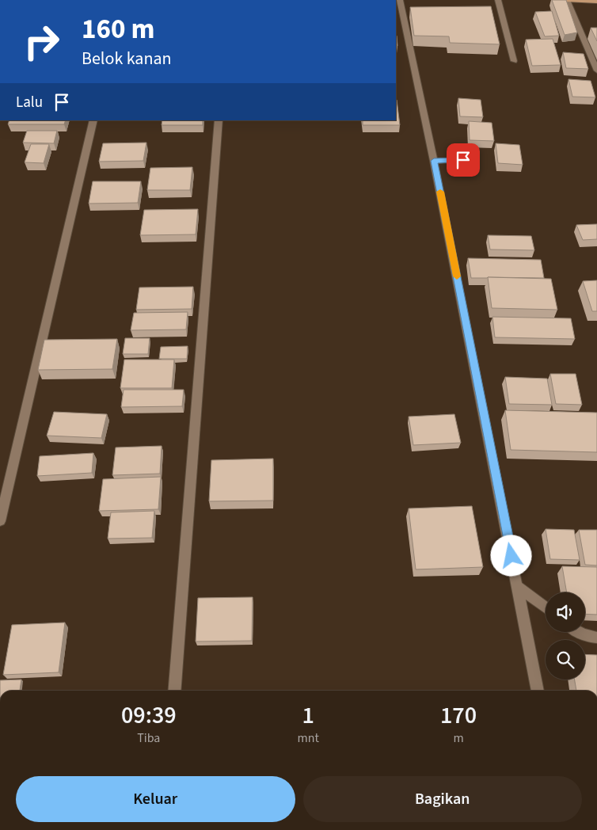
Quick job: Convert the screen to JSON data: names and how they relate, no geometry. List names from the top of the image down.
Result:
{
  "page": {
    "turn": ["160 m", "Belok kanan"],
    "then": "Lalu",
    "eta": [
      "09:39",
      "Tiba",
      "1",
      "mnt",
      "170",
      "m"
    ],
    "buttons": ["Keluar", "Bagikan"]
  }
}
